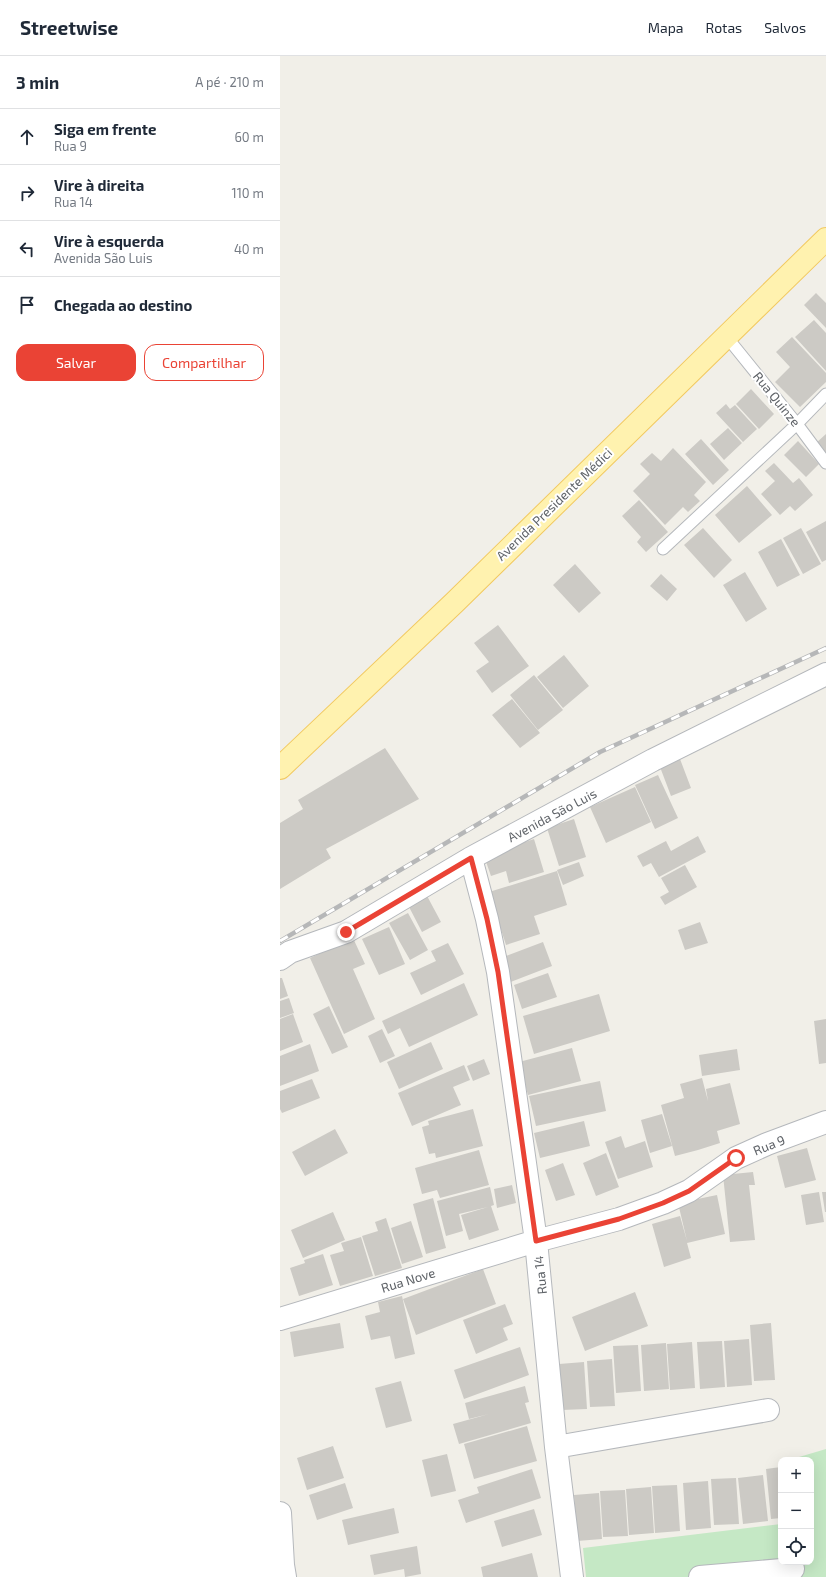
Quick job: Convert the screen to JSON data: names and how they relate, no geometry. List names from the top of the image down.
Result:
{
  "streets": {
    "main road": ["Avenida Presidente Médici"],
    "street": [
      "Avenida São Luis",
      "Rua 9",
      "Rua 14",
      "Rua Nove"
    ],
    "lane": ["Rua Quinze"]
  },
  "crossings": [
    ["Rua Quinze", "Avenida Presidente Médici"],
    ["Avenida São Luis", "Rua 14"],
    ["Rua 9", "Rua 14"],
    ["Rua 9", "Rua Nove"],
    ["Rua 14", "Rua Nove"]
  ],
  "page": {
    "header": "Streetwise",
    "nav": ["Mapa", "Rotas", "Salvos"],
    "heading": ["3 min", "A pé · 210 m"],
    "list": [
      ["Siga em frente", "Rua 9", "60 m"],
      ["Vire à direita", "Rua 14", "110 m"],
      ["Vire à esquerda", "Avenida São Luis", "40 m"],
      "Chegada ao destino"
    ],
    "buttons": ["Salvar", "Compartilhar"],
    "map_buttons": ["+", "−"]
  }
}
